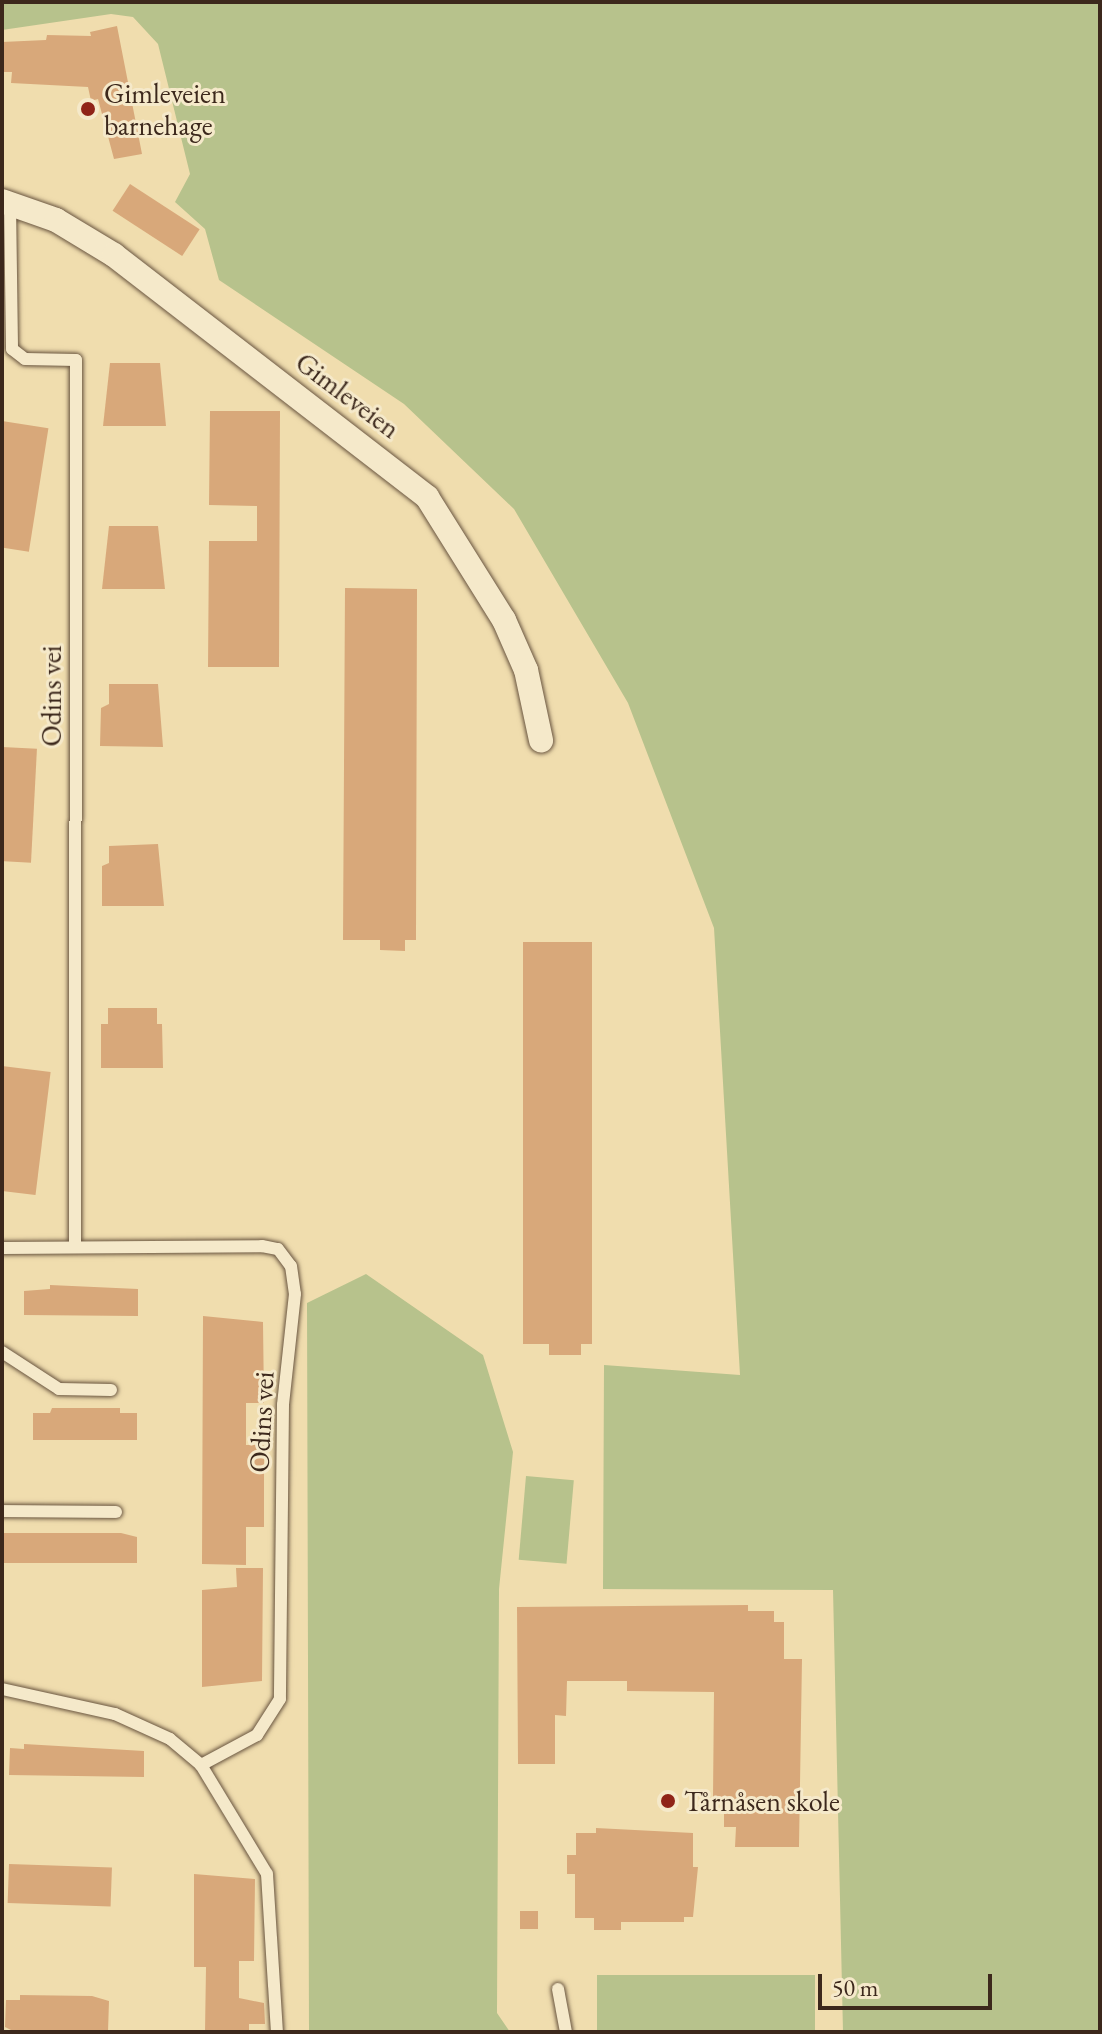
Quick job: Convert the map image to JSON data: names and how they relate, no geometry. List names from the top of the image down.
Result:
{
  "streets": {
    "street": ["Gimleveien"],
    "lane": ["Odins vei"]
  },
  "crossings": [
    ["Gimleveien", "Odins vei"]
  ],
  "places": ["Gimleveien barnehage", "Tårnåsen skole"],
  "scale_bar": "50 m"
}
